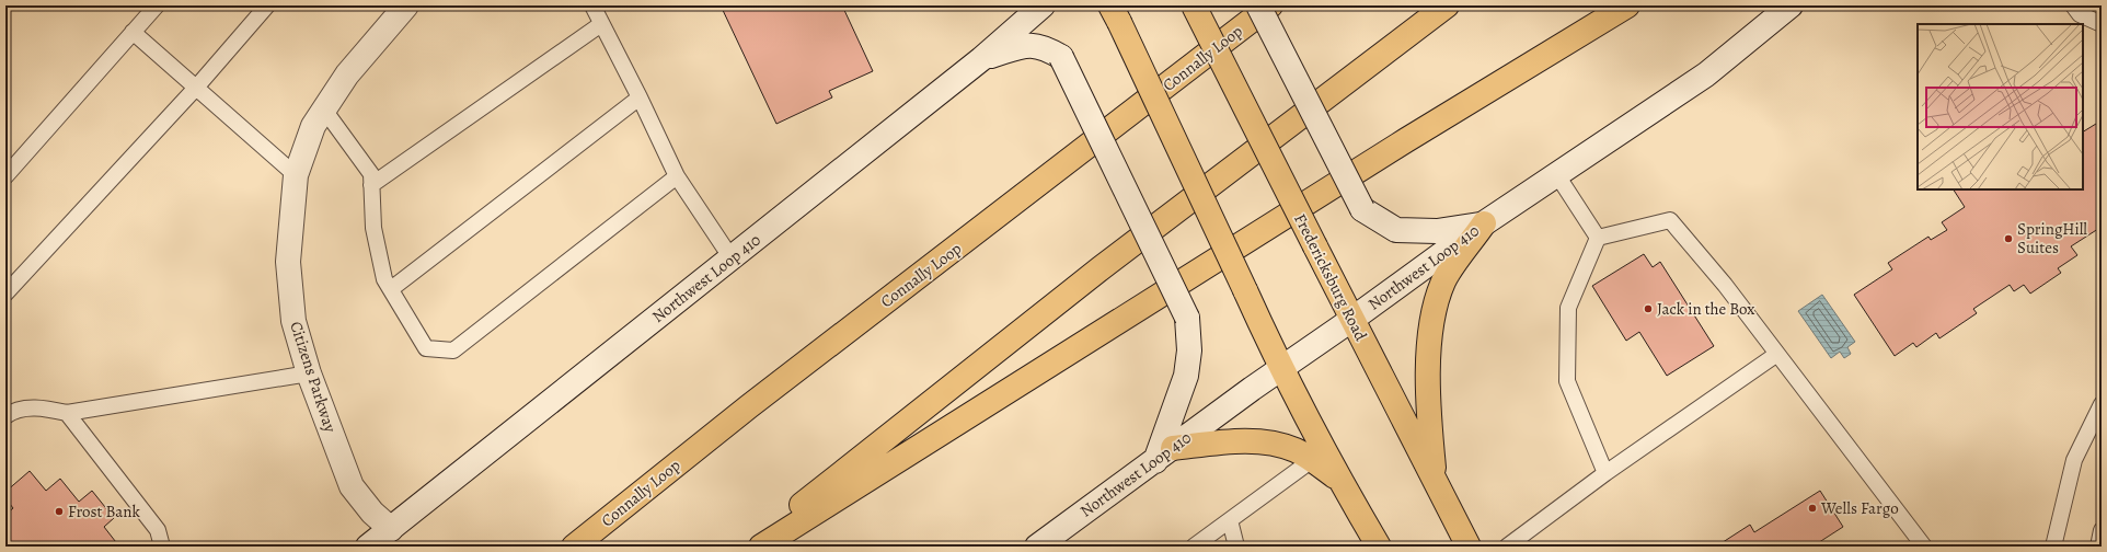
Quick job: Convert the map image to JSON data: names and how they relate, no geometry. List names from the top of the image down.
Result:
{
  "streets": {
    "main road": [
      "Connally Loop",
      "Northwest Loop 410",
      "Fredericksburg Road",
      "Citizens Parkway"
    ]
  },
  "crossings": [
    ["Northwest Loop 410", "Fredericksburg Road"],
    ["Northwest Loop 410", "Citizens Parkway"]
  ],
  "places": [
    "SpringHill Suites",
    "Jack in the Box",
    "Wells Fargo",
    "Frost Bank"
  ]
}
